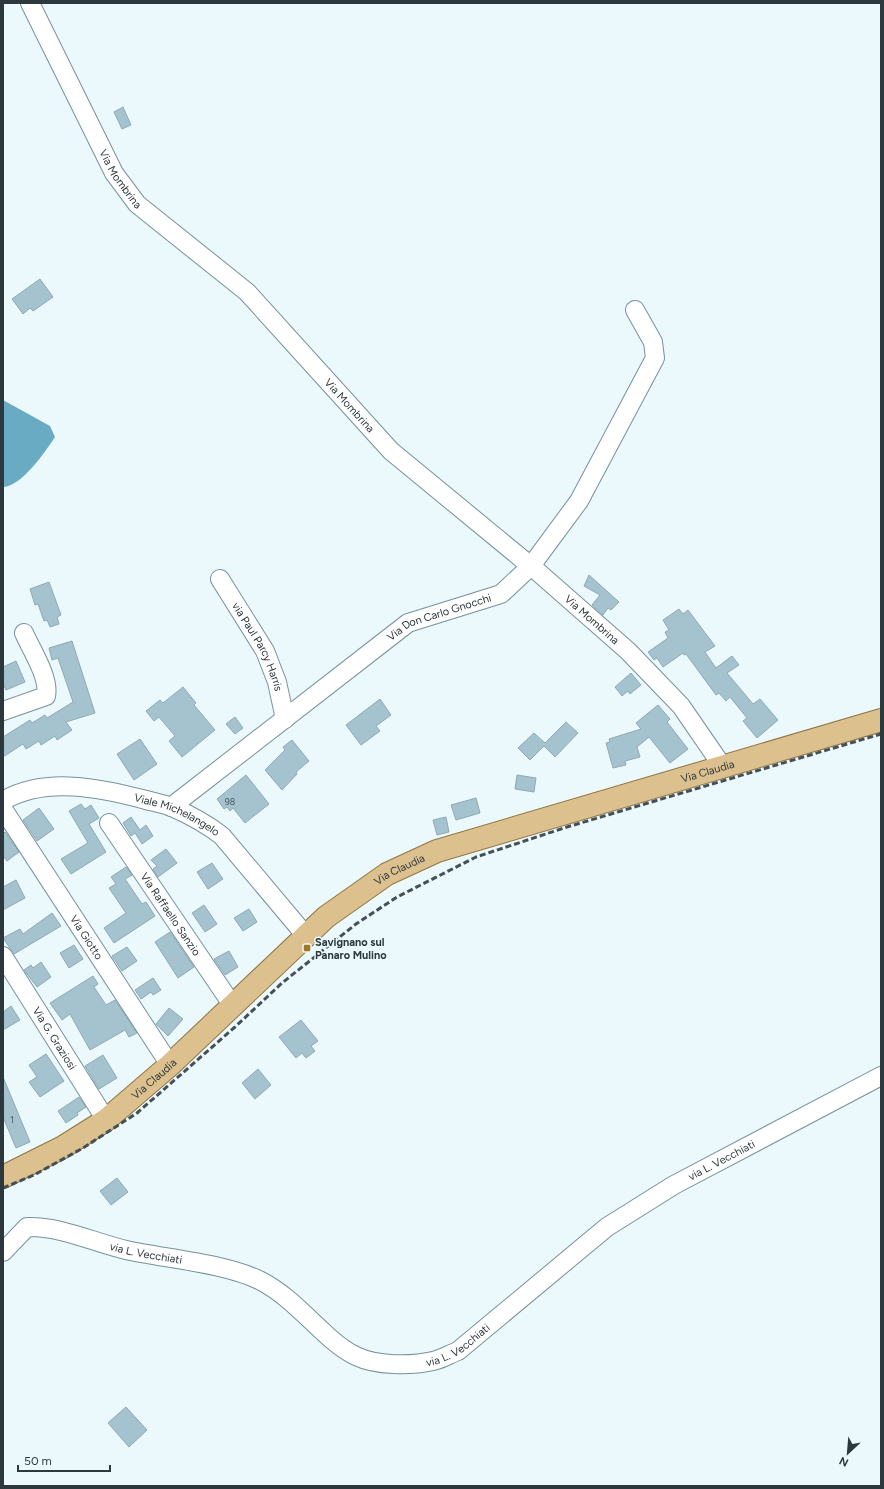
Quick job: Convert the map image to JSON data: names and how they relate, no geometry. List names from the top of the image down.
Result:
{
  "streets": {
    "main road": ["Via Claudia"],
    "street": [
      "Via Mombrina",
      "Via Don Carlo Gnocchi",
      "via Paul Parcy Harris",
      "Viale Michelangelo",
      "Via Raffaello Sanzio",
      "Via Giotto",
      "Via G. Graziosi",
      "via L. Vecchiati"
    ]
  },
  "crossings": [
    ["Via Mombrina", "Via Don Carlo Gnocchi"],
    ["Via Mombrina", "Via Claudia"],
    ["Via Don Carlo Gnocchi", "via Paul Parcy Harris"],
    ["Via Don Carlo Gnocchi", "Viale Michelangelo"],
    ["Via Claudia", "Viale Michelangelo"],
    ["Via Claudia", "Via Raffaello Sanzio"],
    ["Via Claudia", "Via Giotto"],
    ["Via Claudia", "Via G. Graziosi"]
  ],
  "places": {
    "transit": ["Savignano sul Panaro Mulino"]
  },
  "house_numbers": ["98", "1"],
  "scale_bar": "50 m",
  "north": "bottom left"
}
